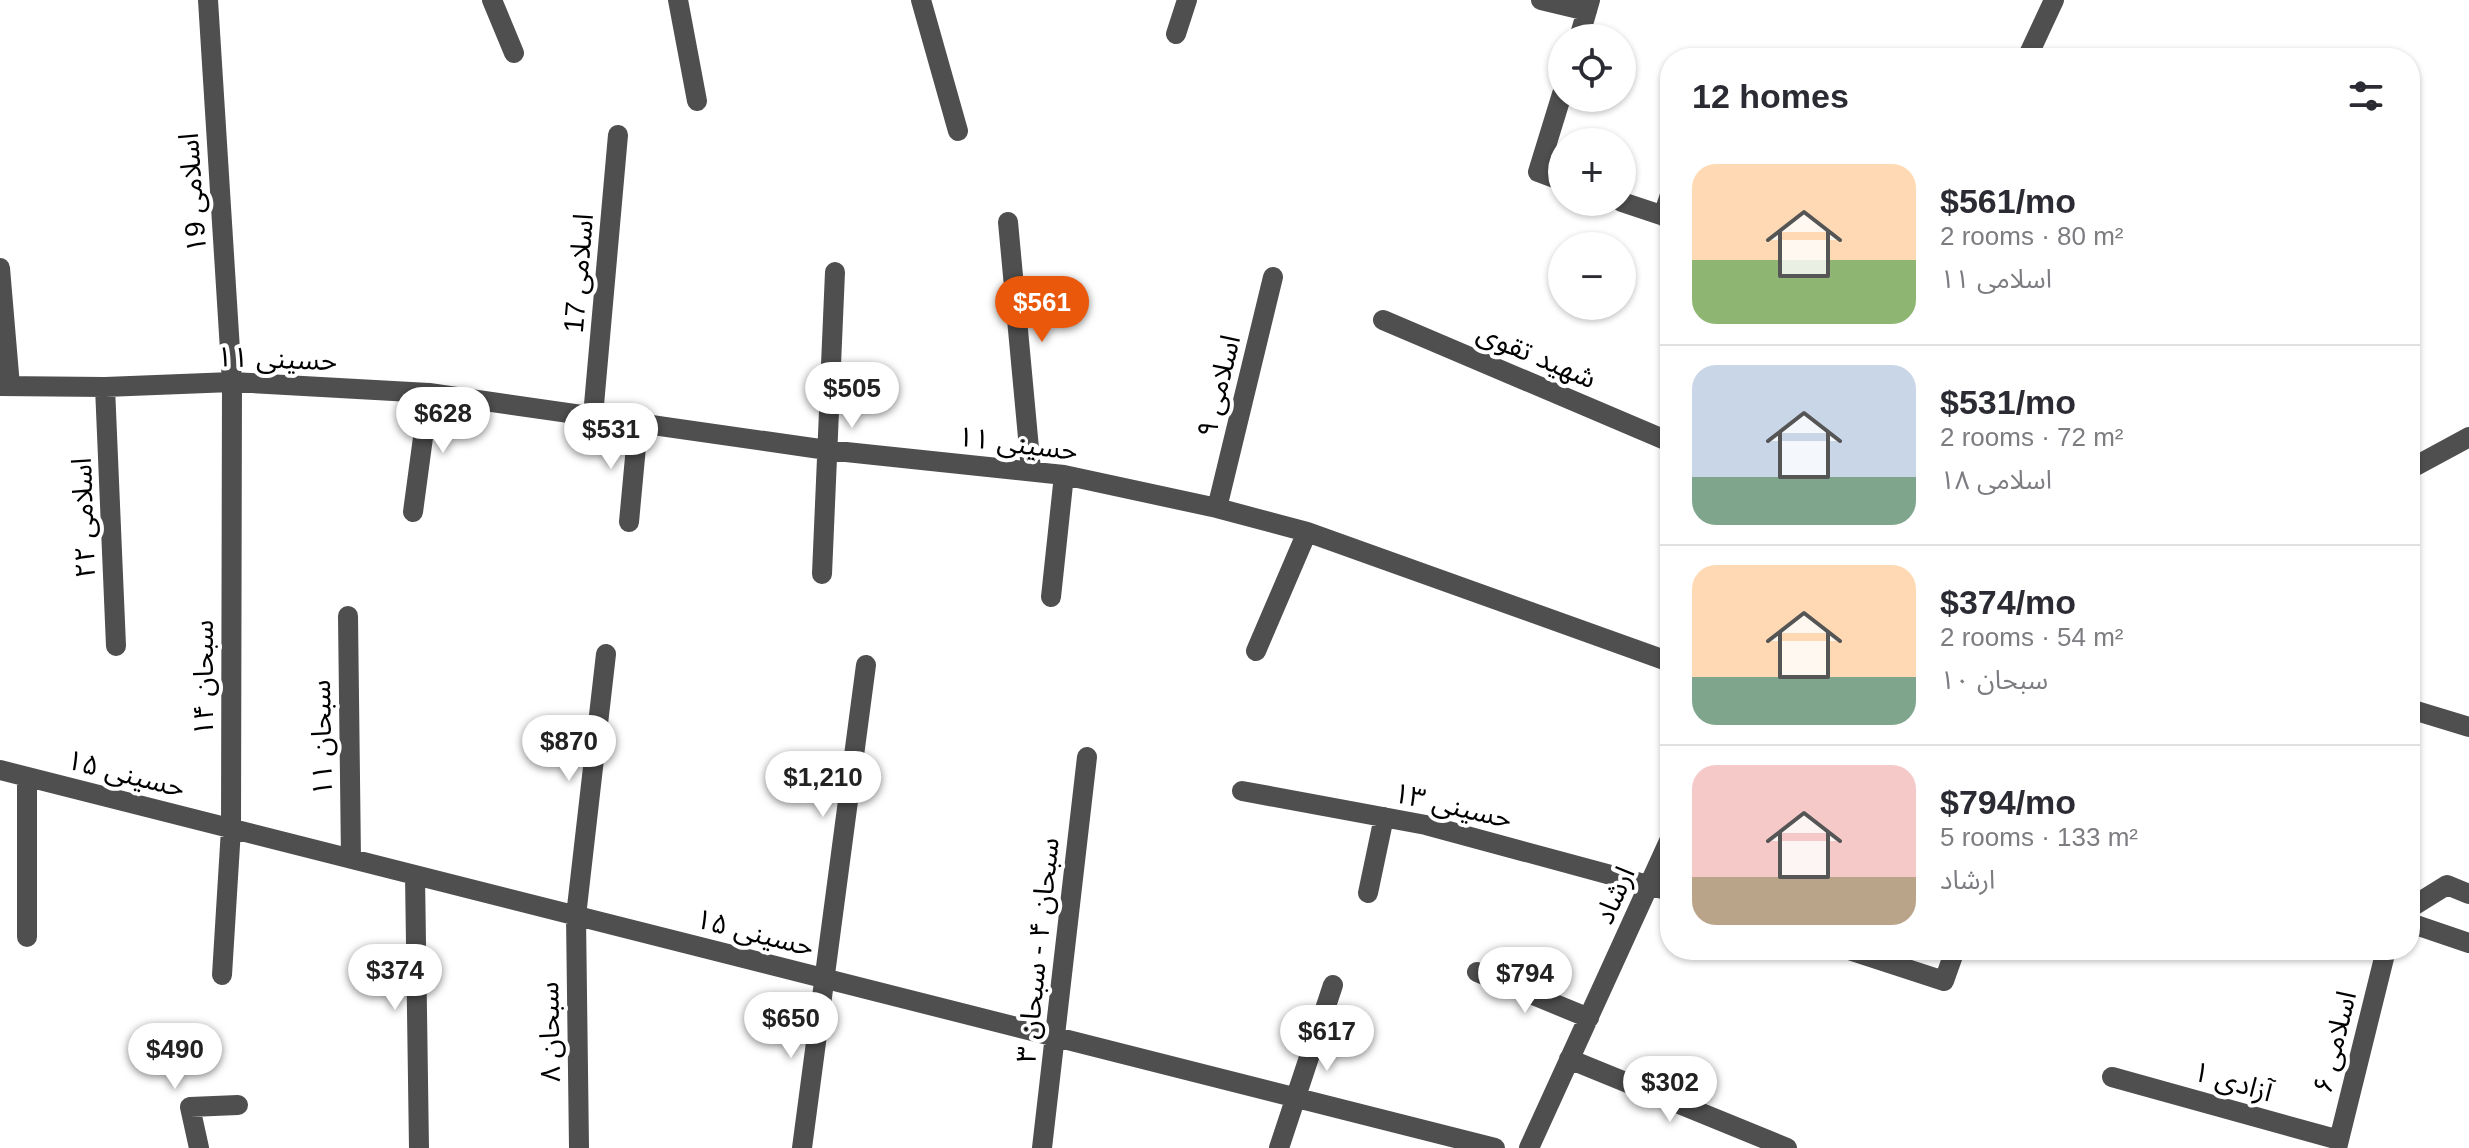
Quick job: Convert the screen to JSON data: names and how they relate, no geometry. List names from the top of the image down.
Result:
{
  "streets": {
    "street": [
      "اسلامی ۱9",
      "اسلامی 17",
      "شهید تقوی",
      "حسینی ۱۱",
      "اسلامی ۹",
      "اسلامی ۲۲",
      "سبحان ۱۴",
      "سبحان ۱۱",
      "حسینی ۱۵",
      "حسینی ۱۳",
      "ارشاد",
      "سبحان ۴ - سبحان ۳",
      "سبحان ۸",
      "اسلامی ۶",
      "آزادی ۱"
    ]
  },
  "crossings": [
    ["اسلامی ۱9", "حسینی ۱۱"],
    ["اسلامی ۱9", "سبحان ۱۴"],
    ["اسلامی 17", "حسینی ۱۱"],
    ["حسینی ۱۱", "اسلامی ۹"],
    ["حسینی ۱۱", "اسلامی ۲۲"],
    ["حسینی ۱۱", "سبحان ۱۴"],
    ["سبحان ۱۴", "حسینی ۱۵"],
    ["سبحان ۱۱", "حسینی ۱۵"],
    ["حسینی ۱۵", "سبحان ۴ - سبحان ۳"],
    ["حسینی ۱۵", "سبحان ۸"],
    ["حسینی ۱۳", "ارشاد"],
    ["اسلامی ۶", "آزادی ۱"]
  ],
  "page": {
    "map_buttons": ["+", "−"],
    "heading": "12 homes",
    "list": [
      {
        "name": "$561/mo",
        "note": "2 rooms · 80 m² · اسلامی ۱۱"
      },
      {
        "name": "$531/mo",
        "note": "2 rooms · 72 m² · اسلامی ۱۸"
      },
      {
        "name": "$374/mo",
        "note": "2 rooms · 54 m² · سبحان ۱۰"
      },
      {
        "name": "$794/mo",
        "note": "5 rooms · 133 m² · ارشاد"
      }
    ],
    "price": [
      "$561",
      "$505",
      "$628",
      "$531",
      "$870",
      "$1,210",
      "$374",
      "$794",
      "$650",
      "$617",
      "$490",
      "$302"
    ]
  }
}
